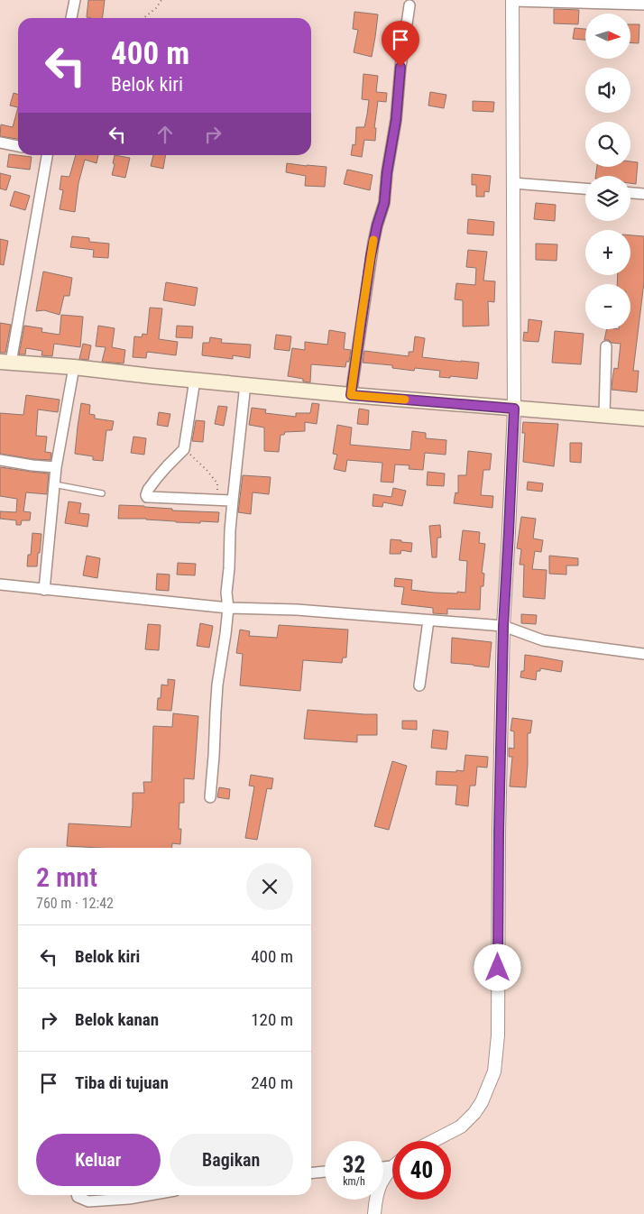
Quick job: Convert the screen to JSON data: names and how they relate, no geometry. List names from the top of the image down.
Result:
{
  "north": "right",
  "page": {
    "map_buttons": ["+", "−"],
    "turn": ["400 m", "Belok kiri"],
    "heading": ["2 mnt", "760 m · 12:42"],
    "list": [
      {
        "name": "Belok kiri",
        "value": "400 m"
      },
      {
        "name": "Belok kanan",
        "value": "120 m"
      },
      {
        "name": "Tiba di tujuan",
        "value": "240 m"
      }
    ],
    "buttons": ["Keluar", "Bagikan"],
    "speed": "32 km/h",
    "limit": "40"
  }
}
